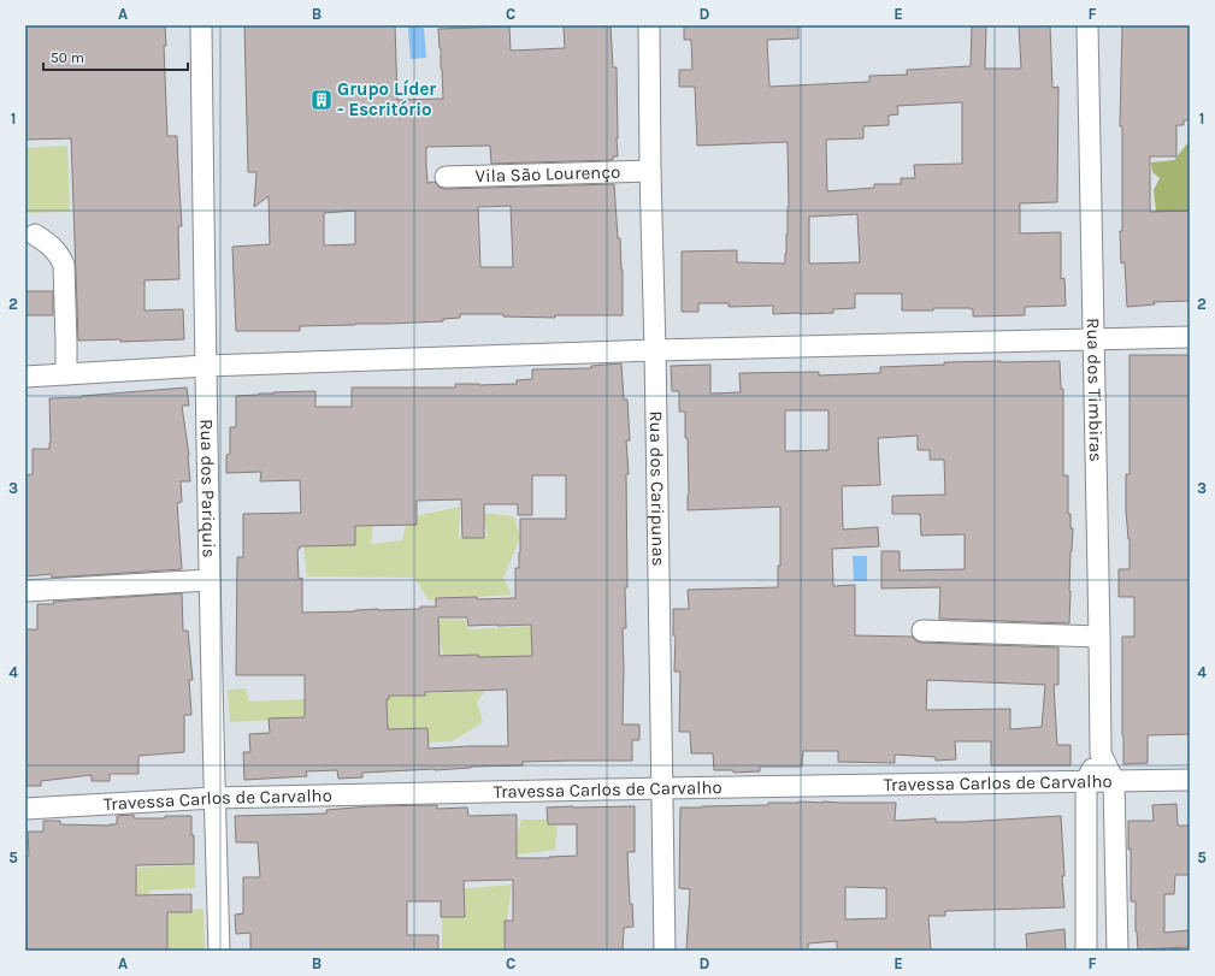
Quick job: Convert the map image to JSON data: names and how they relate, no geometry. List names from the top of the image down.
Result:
{
  "streets": {
    "street": [
      "Vila São Lourenço",
      "Rua dos Timbiras",
      "Rua dos Caripunas",
      "Rua dos Pariquis",
      "Travessa Carlos de Carvalho"
    ]
  },
  "crossings": [
    ["Vila São Lourenço", "Rua dos Caripunas"],
    ["Rua dos Timbiras", "Travessa Carlos de Carvalho"],
    ["Rua dos Caripunas", "Travessa Carlos de Carvalho"],
    ["Rua dos Pariquis", "Travessa Carlos de Carvalho"]
  ],
  "places": {
    "building": ["Grupo Líder - Escritório"]
  },
  "scale_bar": "50 m",
  "grid": {
    "columns": [
      "A",
      "B",
      "C",
      "D",
      "E",
      "F"
    ],
    "rows": [
      "1",
      "2",
      "3",
      "4",
      "5"
    ]
  }
}
